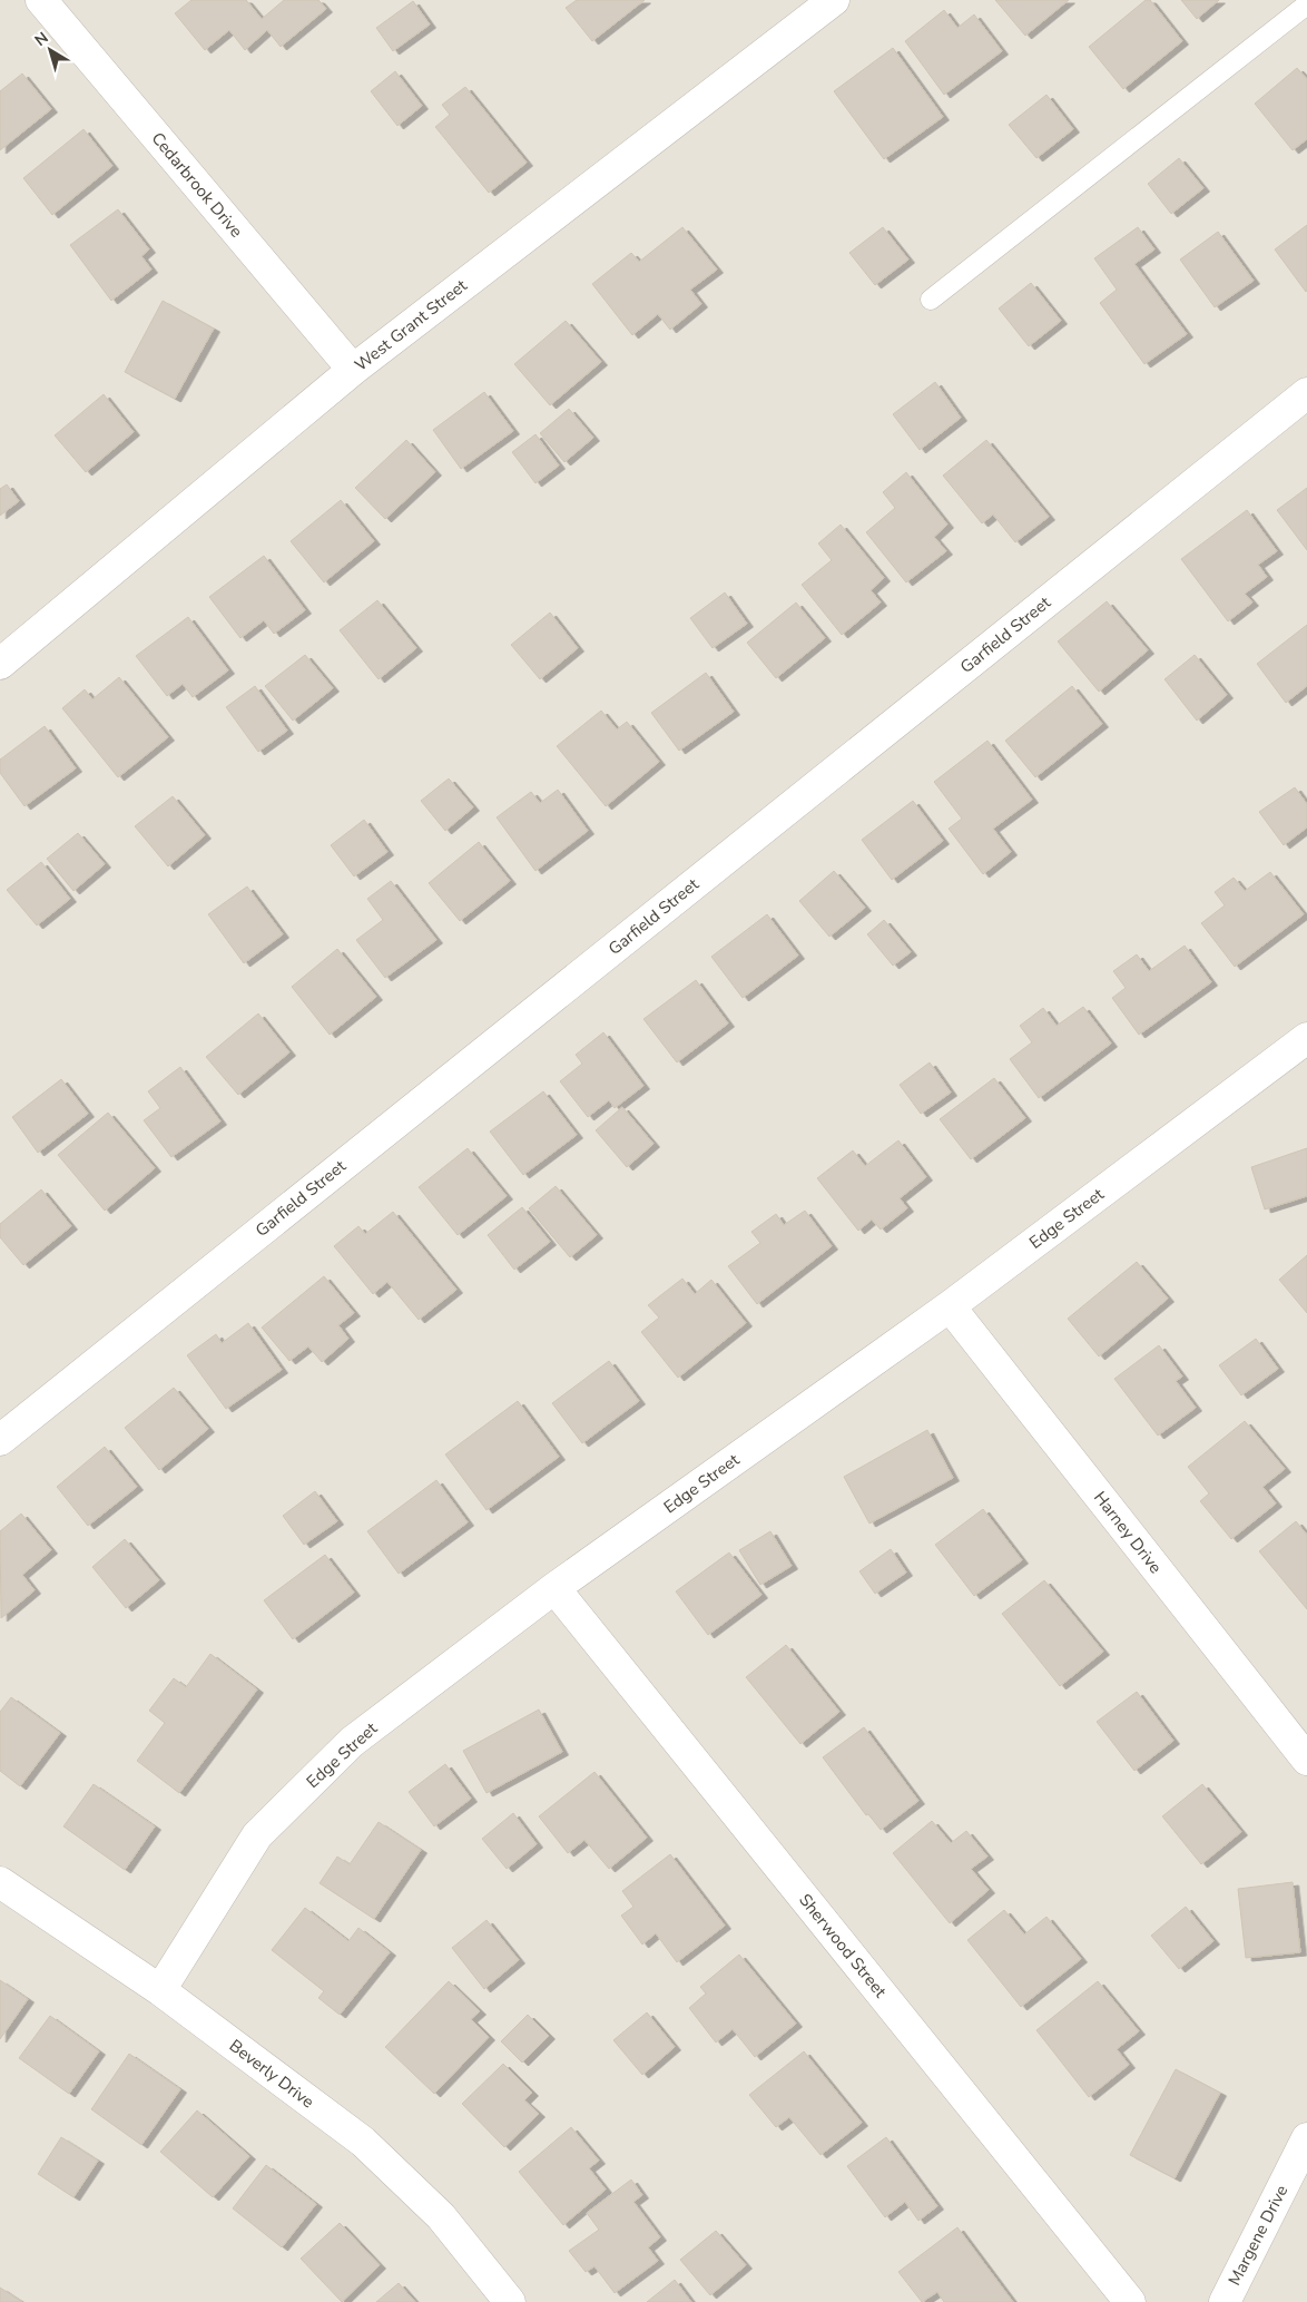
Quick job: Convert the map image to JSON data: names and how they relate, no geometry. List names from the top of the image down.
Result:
{
  "streets": {
    "street": [
      "Cedarbrook Drive",
      "West Grant Street",
      "Garfield Street",
      "Edge Street",
      "Harney Drive",
      "Sherwood Street",
      "Beverly Drive",
      "Margene Drive"
    ]
  },
  "crossings": [
    ["Cedarbrook Drive", "West Grant Street"],
    ["Edge Street", "Harney Drive"],
    ["Edge Street", "Sherwood Street"],
    ["Edge Street", "Beverly Drive"]
  ],
  "north": "top left"
}
